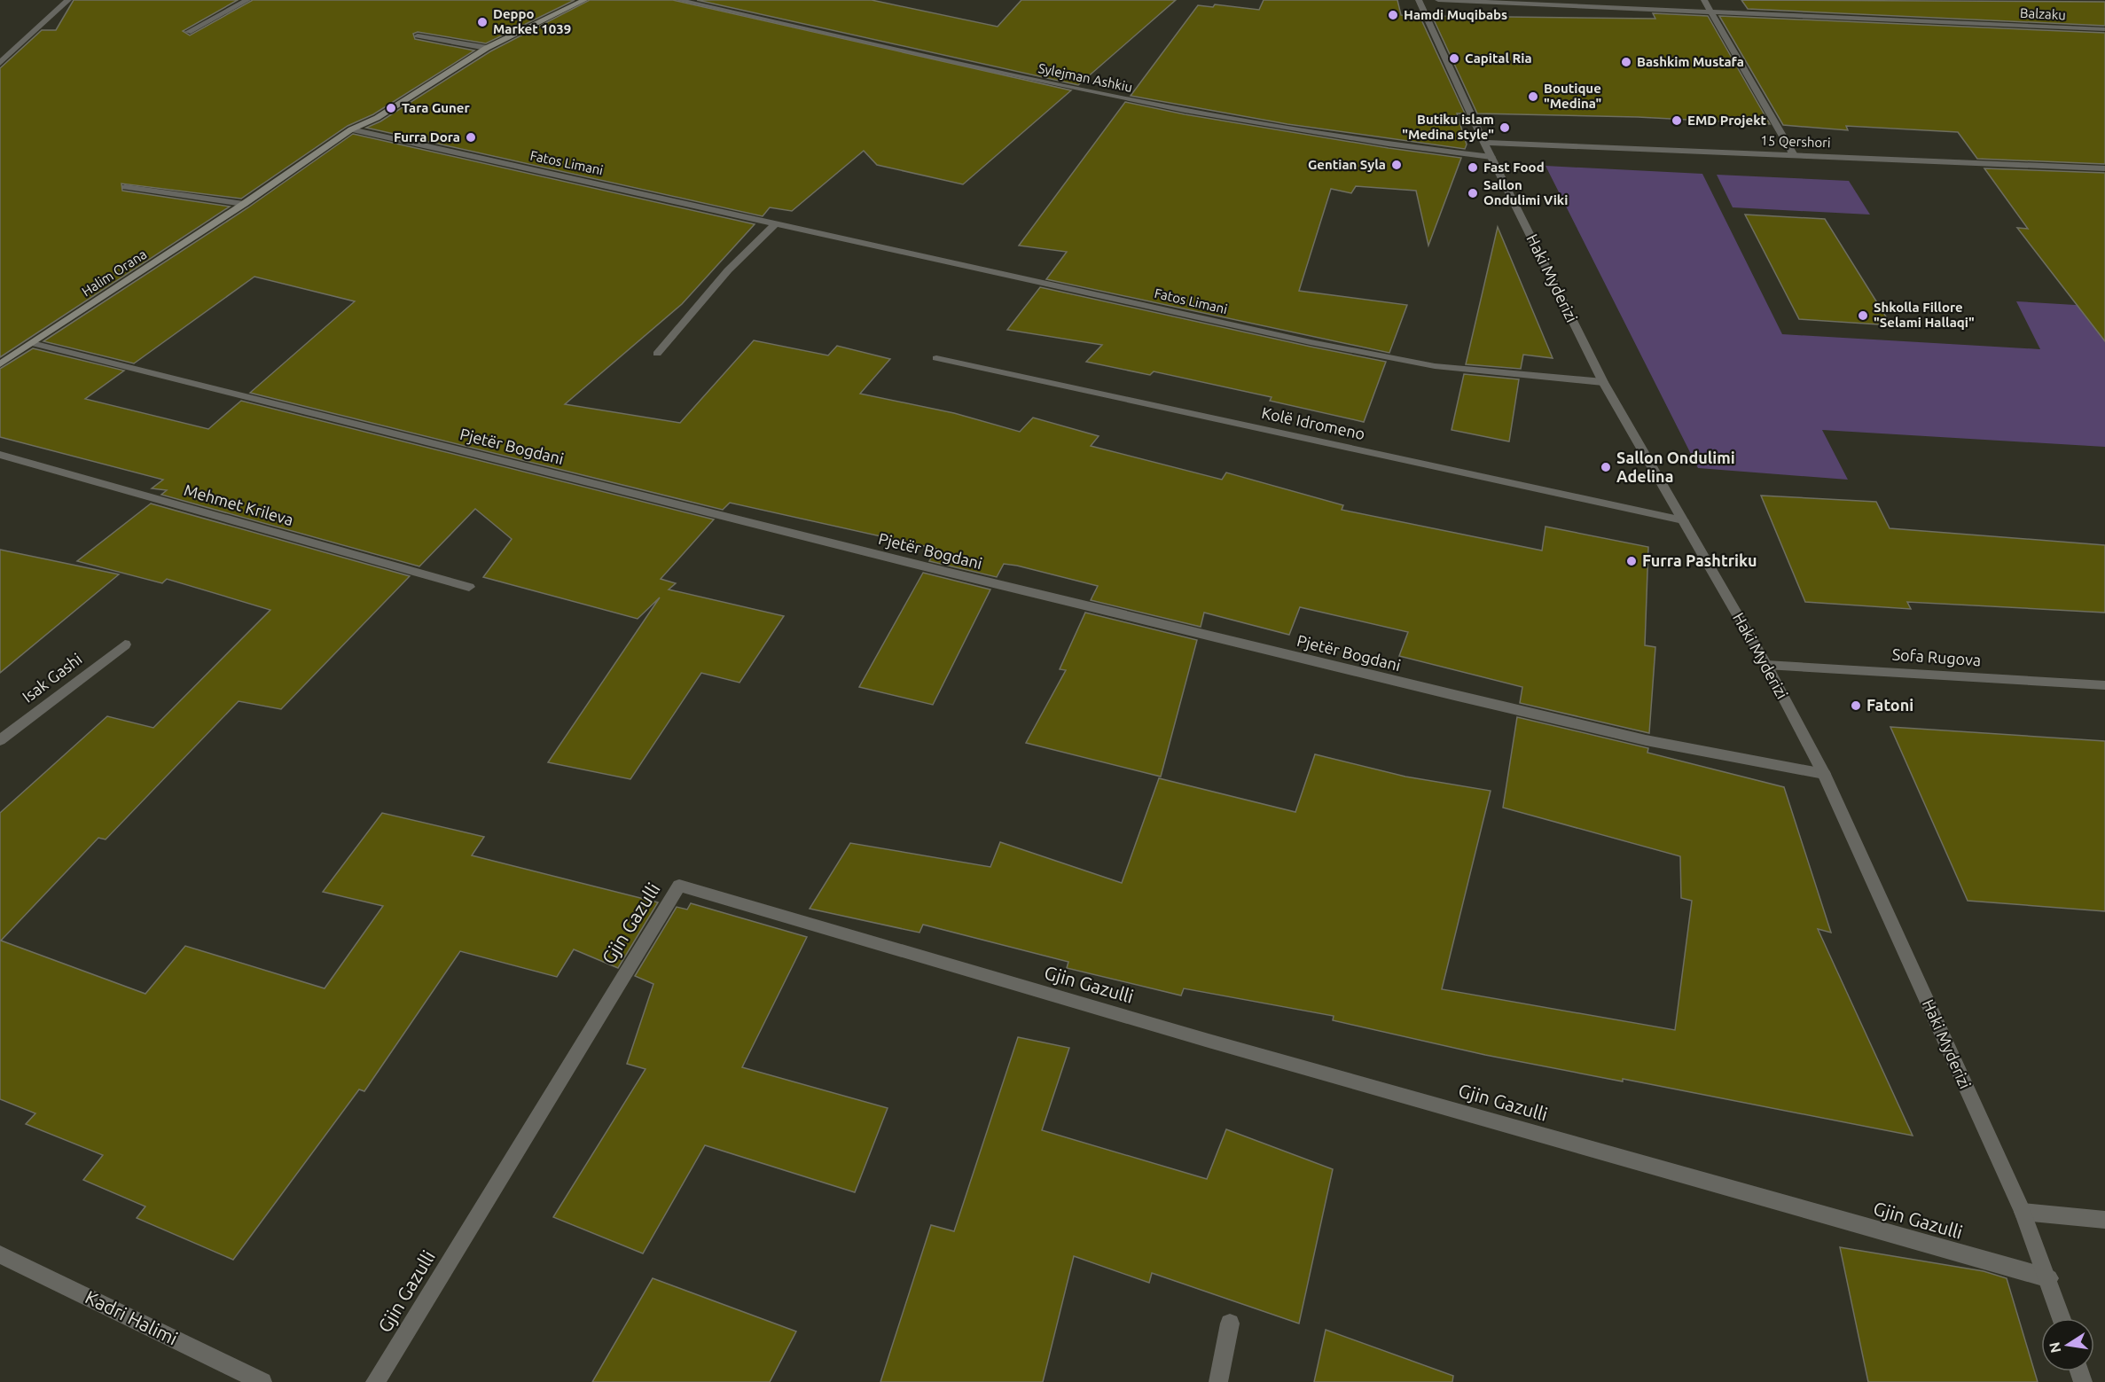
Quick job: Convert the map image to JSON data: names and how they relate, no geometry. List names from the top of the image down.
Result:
{
  "streets": {
    "main road": ["Halim Orana"],
    "street": [
      "Balzaku",
      "Sylejman Ashkiu",
      "15 Qershori",
      "Fatos Limani",
      "Haki Myderizi",
      "Kolë Idromeno",
      "Pjetër Bogdani",
      "Mehmet Krileva",
      "Sofa Rugova",
      "Isak Gashi",
      "Gjin Gazulli",
      "Kadri Halimi"
    ]
  },
  "crossings": [
    ["Sylejman Ashkiu", "Haki Myderizi"],
    ["15 Qershori", "Haki Myderizi"],
    ["Fatos Limani", "Halim Orana"],
    ["Fatos Limani", "Haki Myderizi"],
    ["Halim Orana", "Pjetër Bogdani"],
    ["Haki Myderizi", "Kolë Idromeno"],
    ["Haki Myderizi", "Pjetër Bogdani"],
    ["Haki Myderizi", "Sofa Rugova"],
    ["Haki Myderizi", "Gjin Gazulli"]
  ],
  "places": [
    "Hamdi Muqibabs",
    "Deppo Market 1039",
    "Capital Ria",
    "Bashkim Mustafa",
    "Boutique \"Medina\"",
    "Tara Guner",
    "EMD Projekt",
    "Butiku islam \"Medina style\"",
    "Furra Dora",
    "Gentian Syla",
    "Fast Food",
    "Sallon Ondulimi Viki",
    "Shkolla Fillore \"Selami Hallaqi\"",
    "Sallon Ondulimi Adelina",
    "Furra Pashtriku",
    "Fatoni"
  ],
  "north": "left"
}
